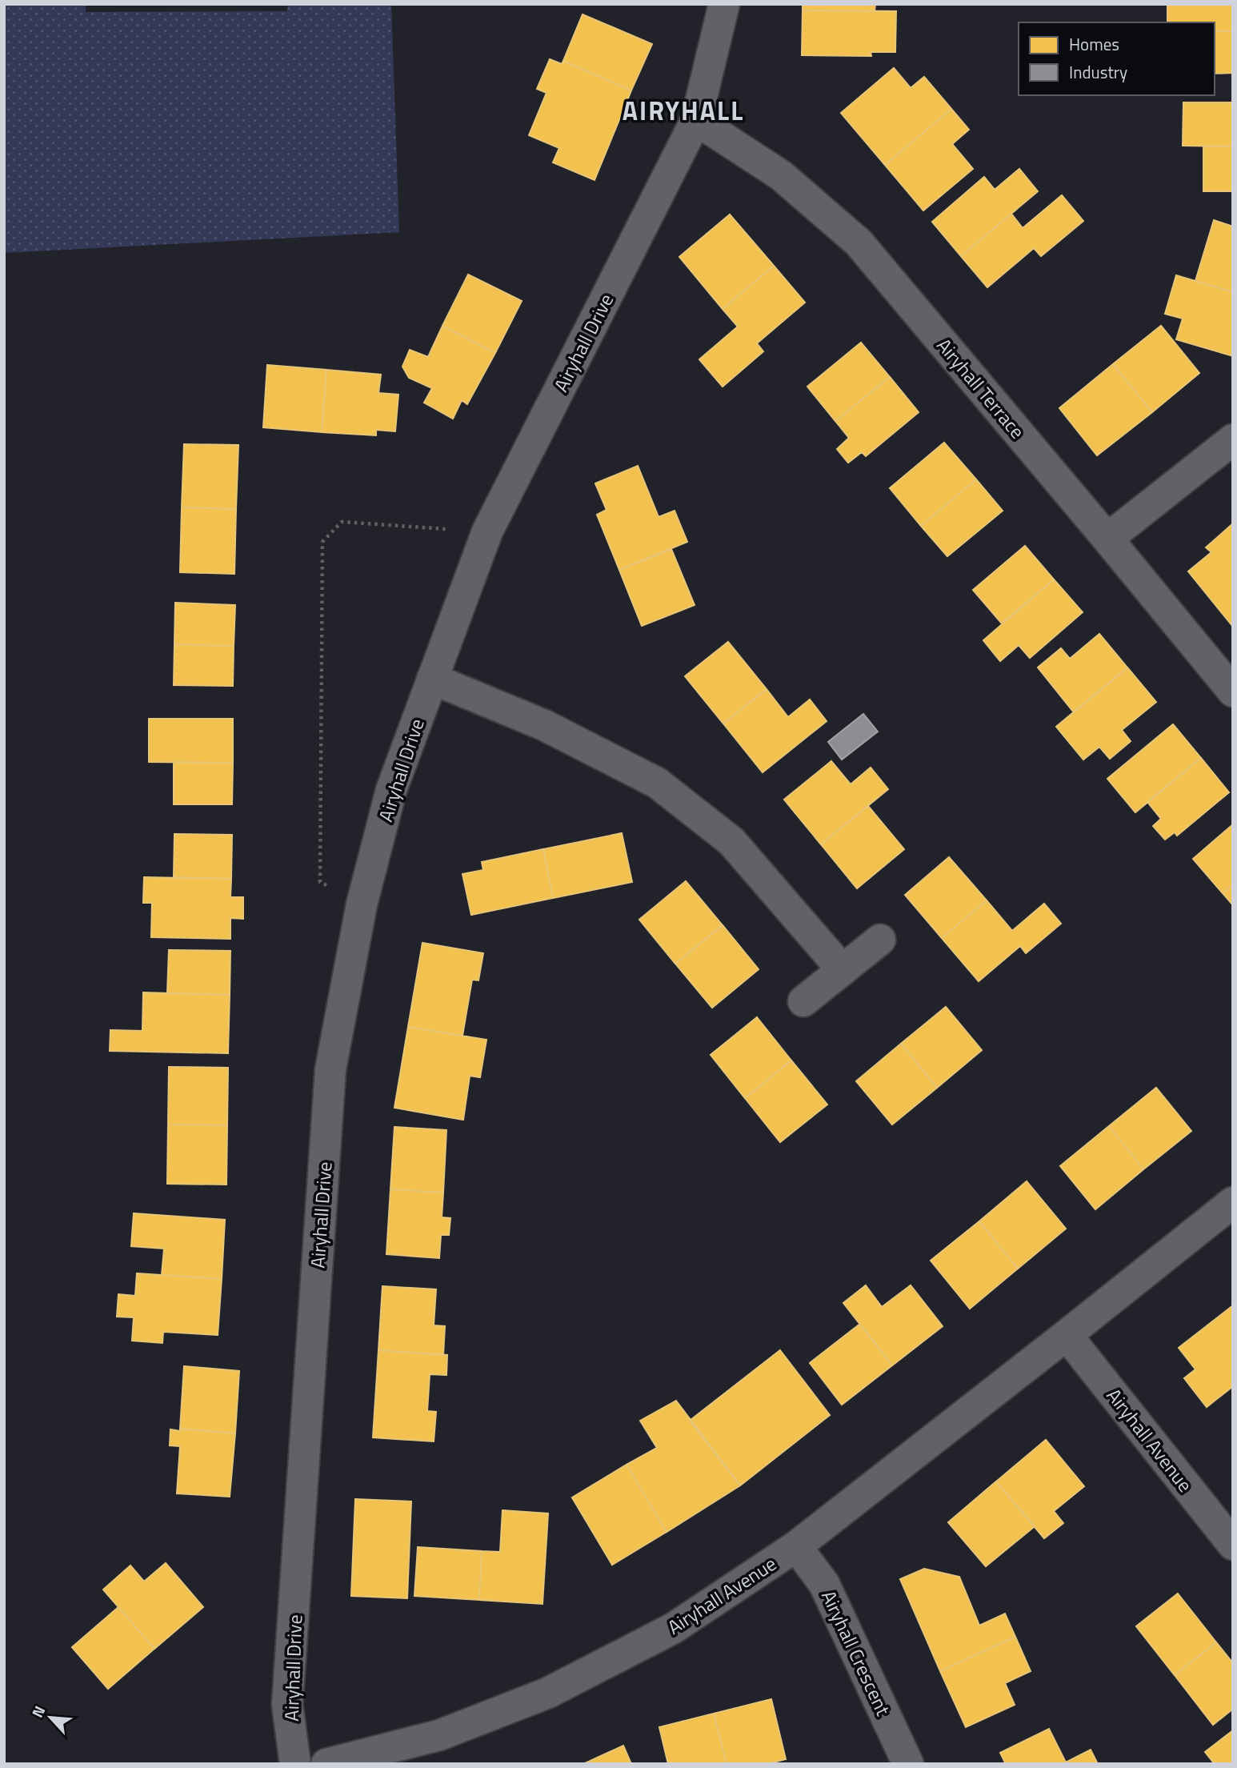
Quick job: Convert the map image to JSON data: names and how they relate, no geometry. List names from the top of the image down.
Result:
{
  "streets": {
    "street": [
      "Airyhall Drive",
      "Airyhall Terrace",
      "Airyhall Avenue",
      "Airyhall Crescent"
    ]
  },
  "crossings": [
    ["Airyhall Drive", "Airyhall Terrace"],
    ["Airyhall Avenue", "Airyhall Crescent"]
  ],
  "districts": ["AIRYHALL"],
  "legend": ["Homes", "Industry"],
  "north": "top left"
}
